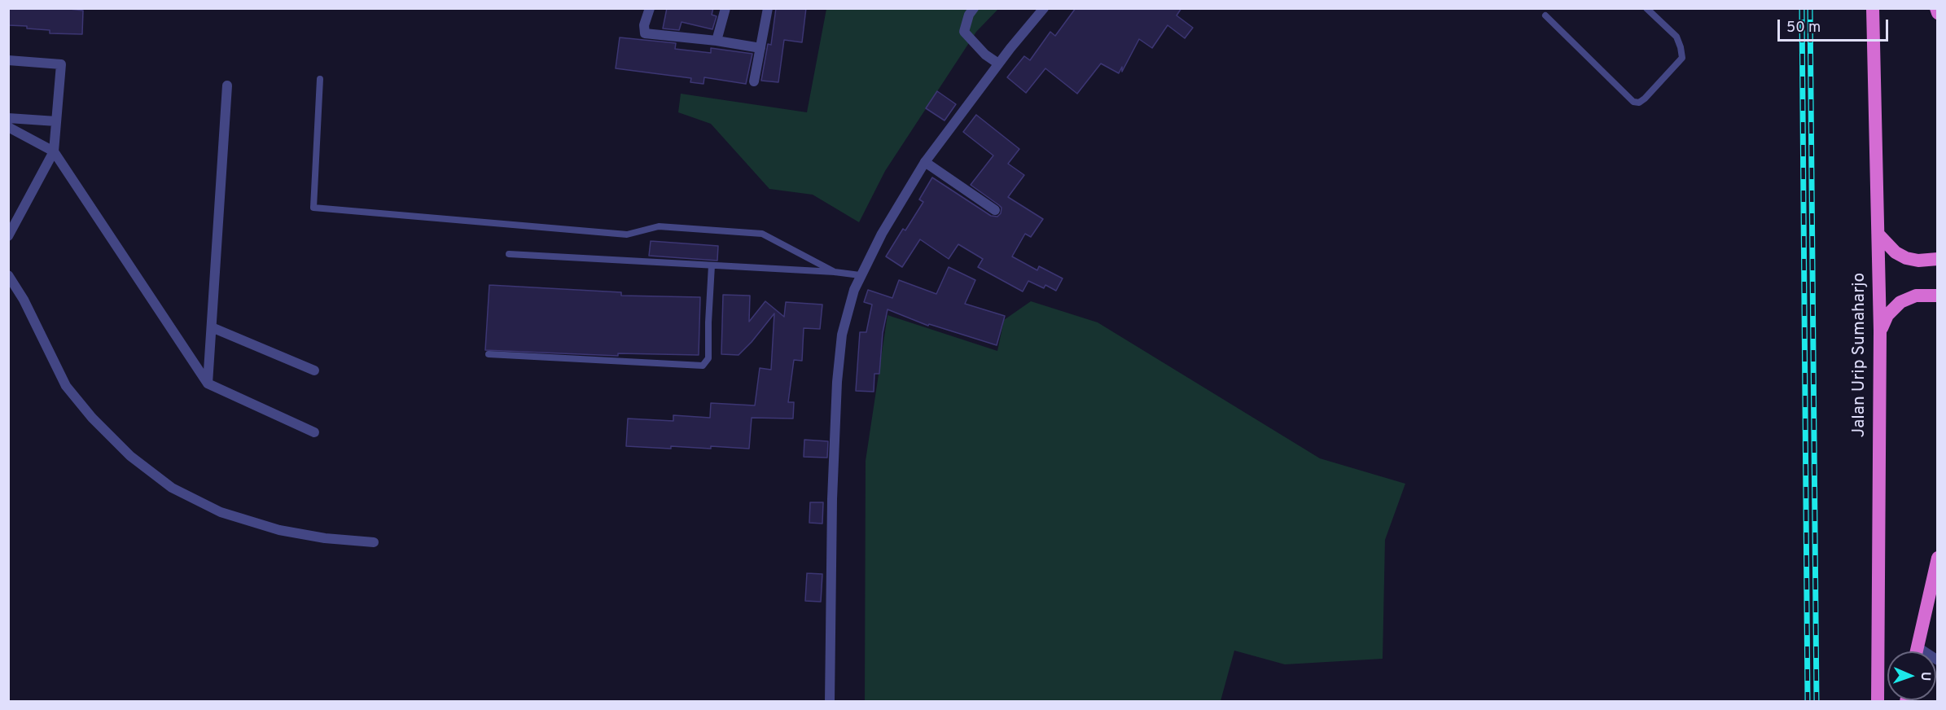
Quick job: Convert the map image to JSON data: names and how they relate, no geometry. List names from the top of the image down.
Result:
{
  "streets": {
    "highway": ["Jalan Urip Sumaharjo"]
  },
  "scale_bar": "50 m",
  "north": "right"
}
